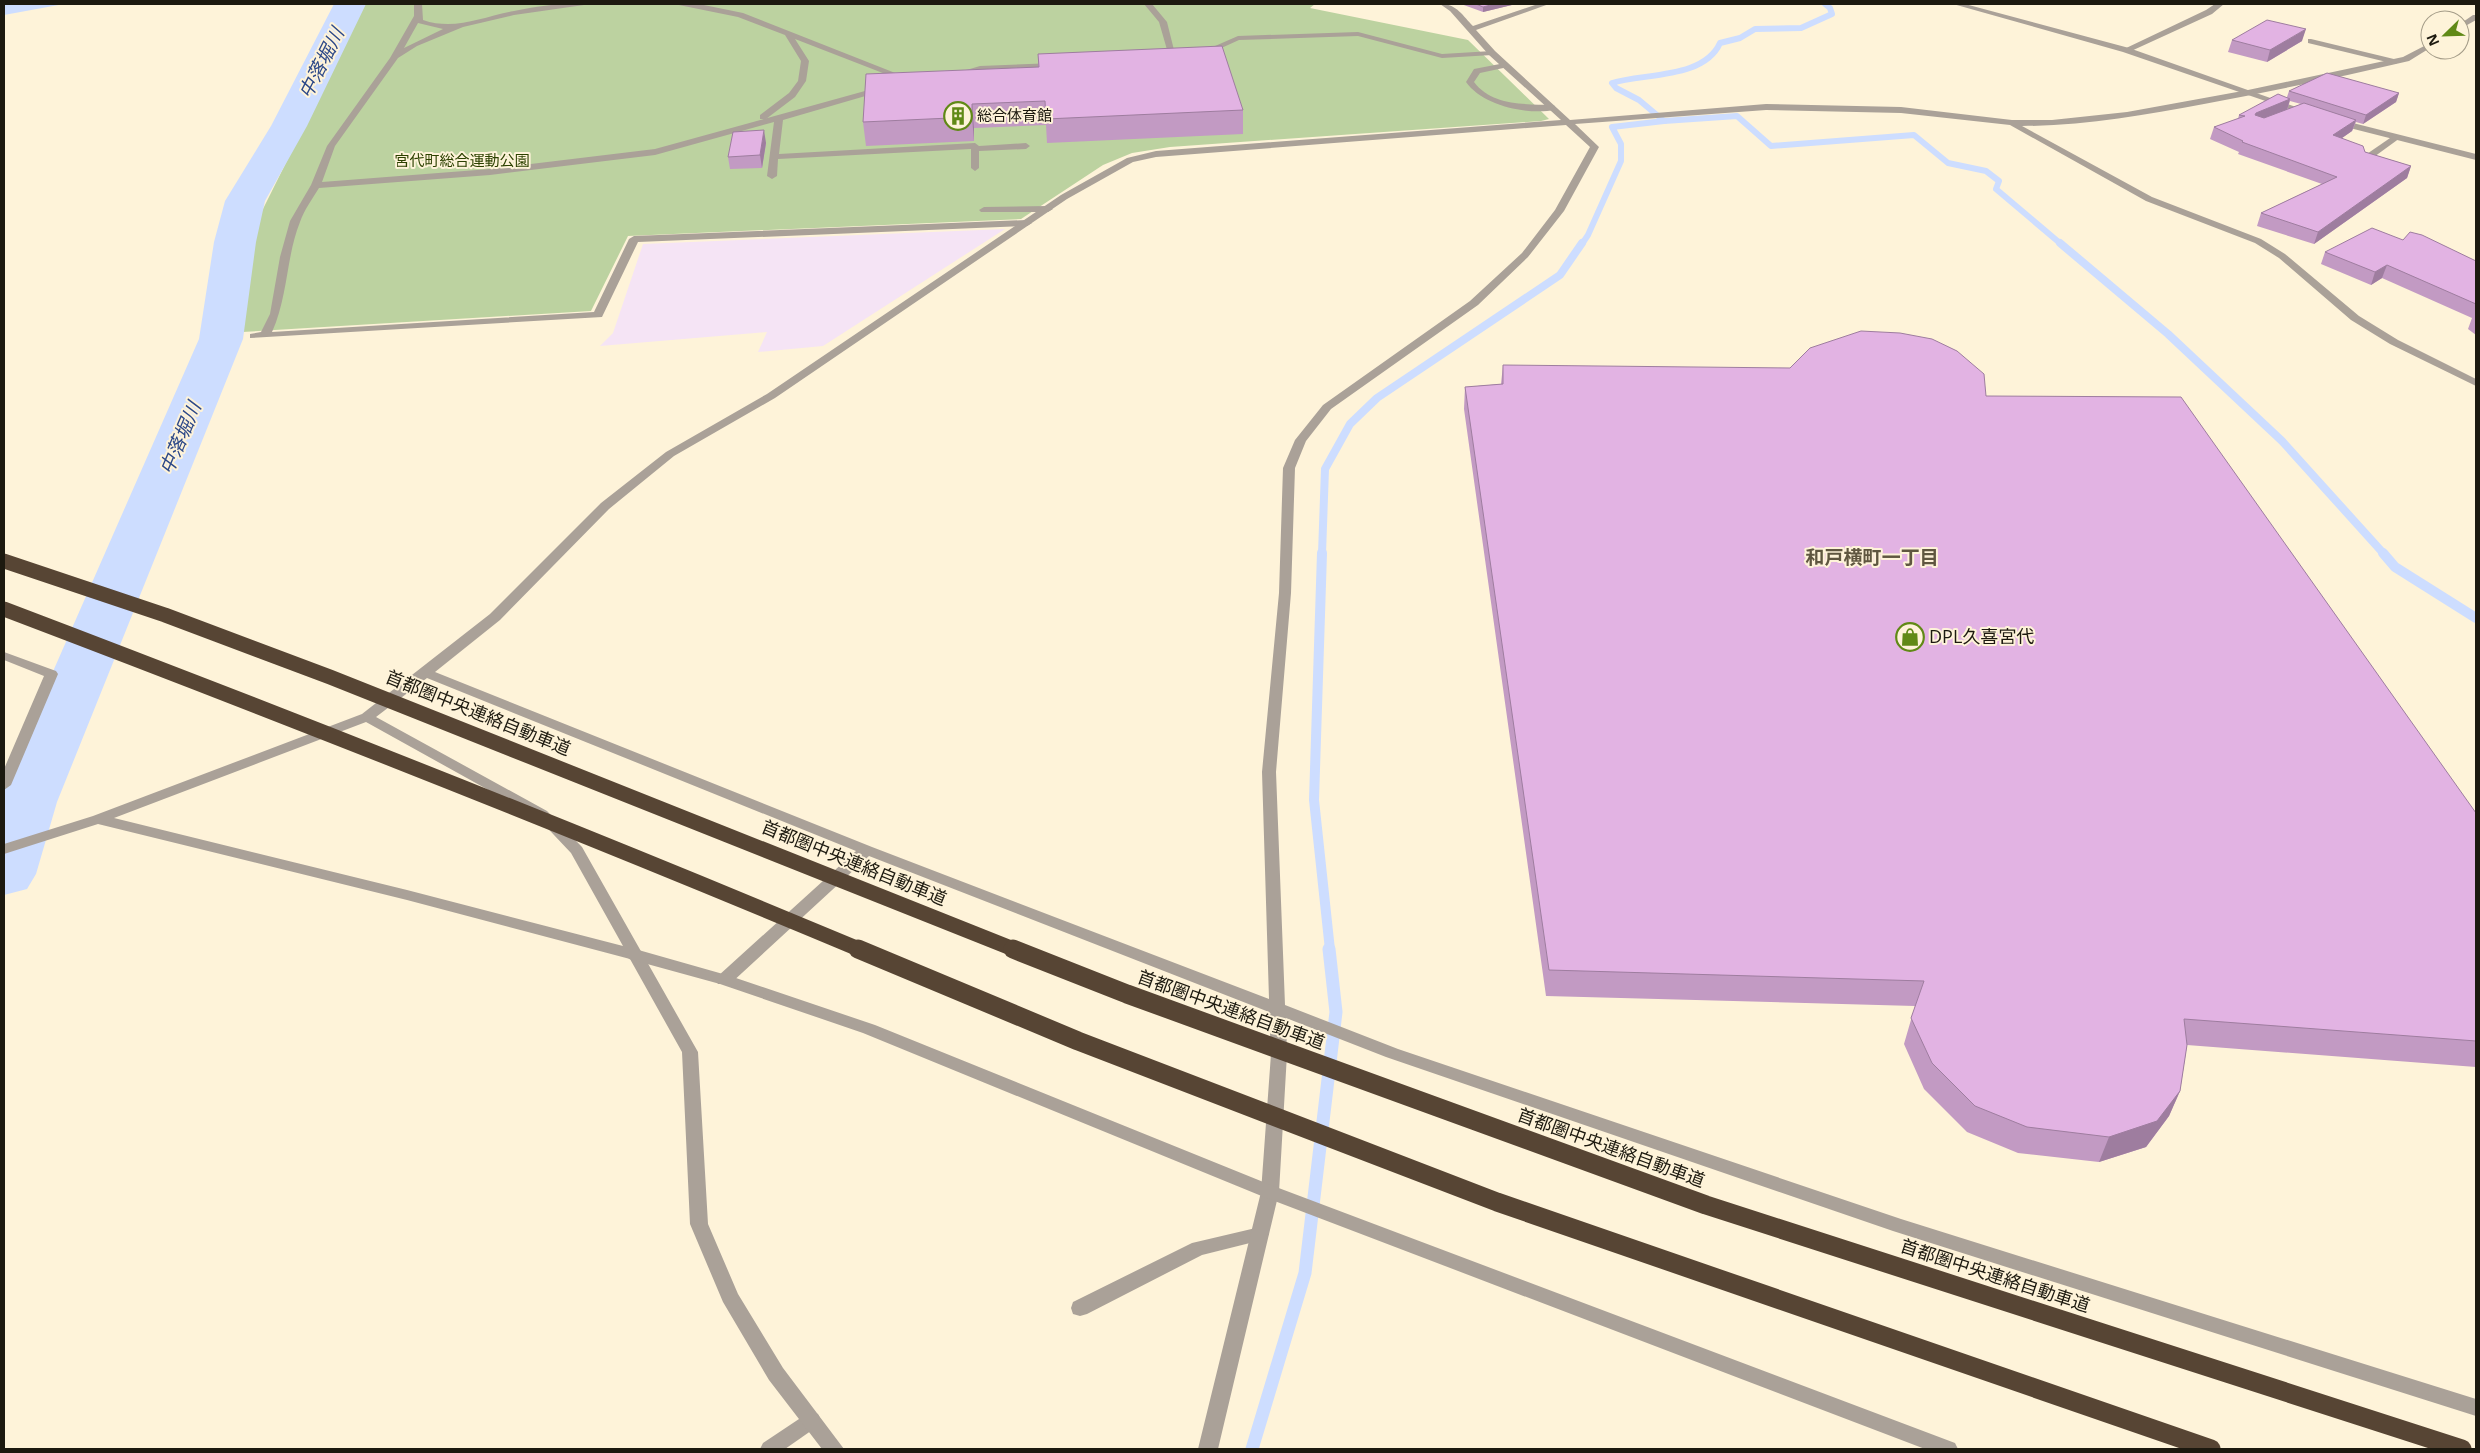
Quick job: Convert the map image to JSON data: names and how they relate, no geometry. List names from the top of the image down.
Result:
{
  "streets": {
    "highway": ["首都圏中央連絡自動車道"]
  },
  "districts": ["和戸横町一丁目"],
  "water": ["中落堀川"],
  "parks": ["宮代町総合運動公園"],
  "places": {
    "building": ["総合体育館"],
    "shop": ["DPL久喜宮代"]
  },
  "north": "bottom left"
}
